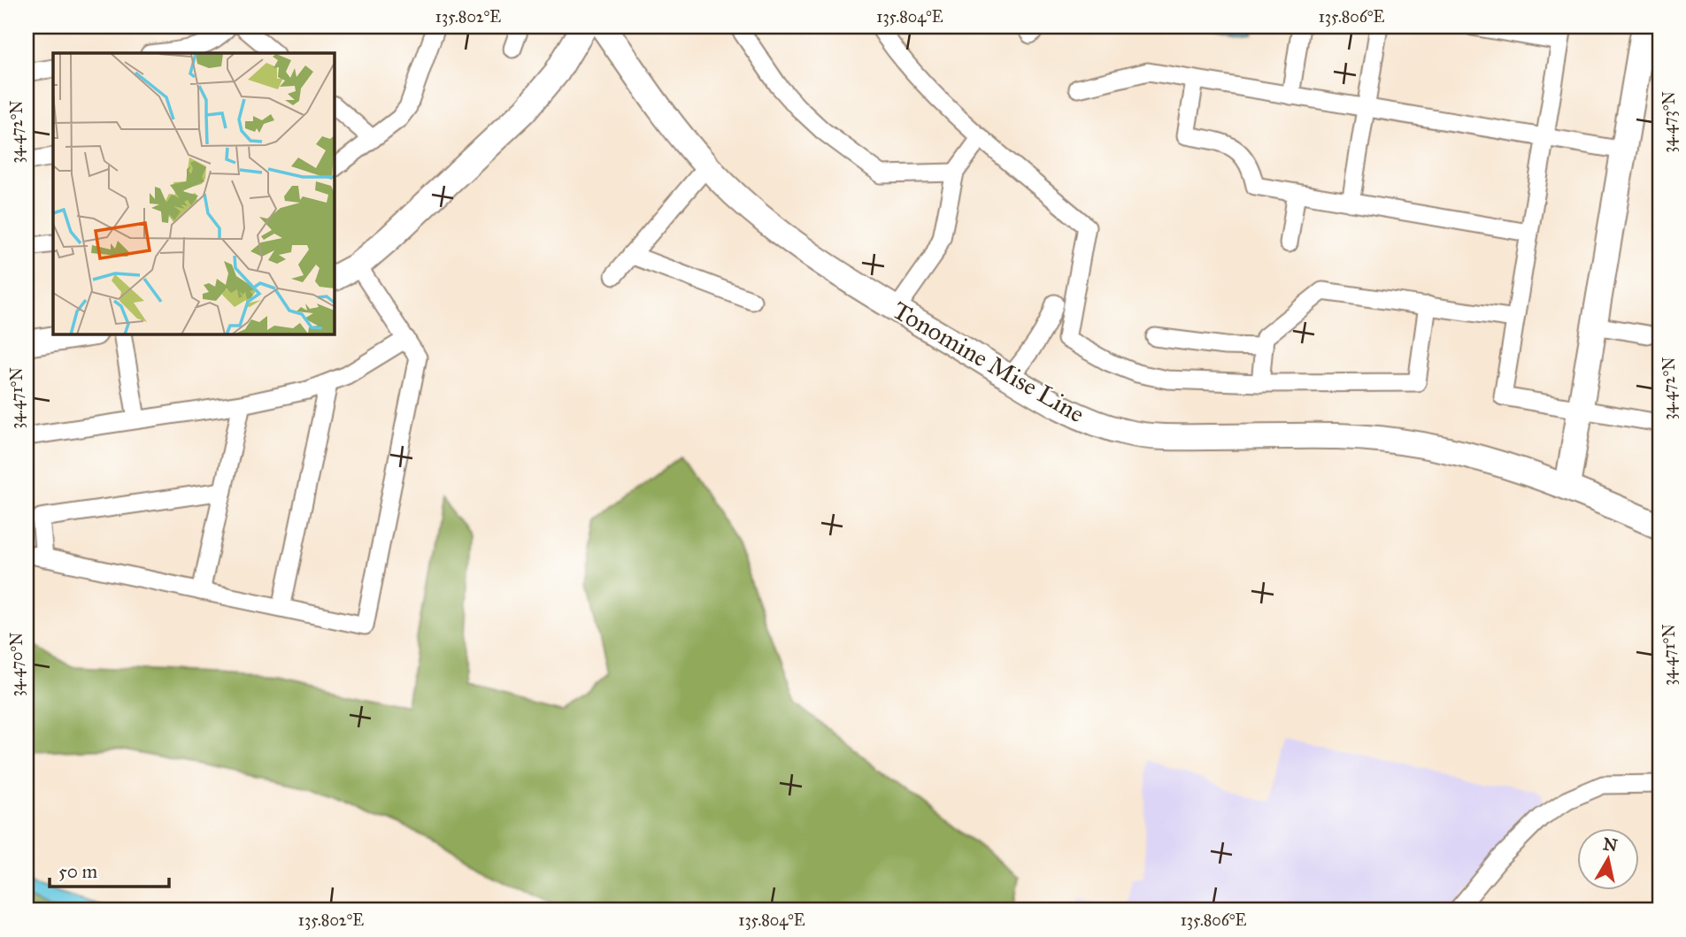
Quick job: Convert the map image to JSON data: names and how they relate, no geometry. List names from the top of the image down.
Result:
{
  "streets": {
    "main road": ["Tonomine Mise Line"]
  },
  "scale_bar": "50 m",
  "north": "top",
  "coordinates": [
    "135.802°E",
    "135.804°E",
    "135.806°E",
    "34.473°N",
    "34.472°N",
    "34.471°N",
    "34.470°N"
  ]
}
